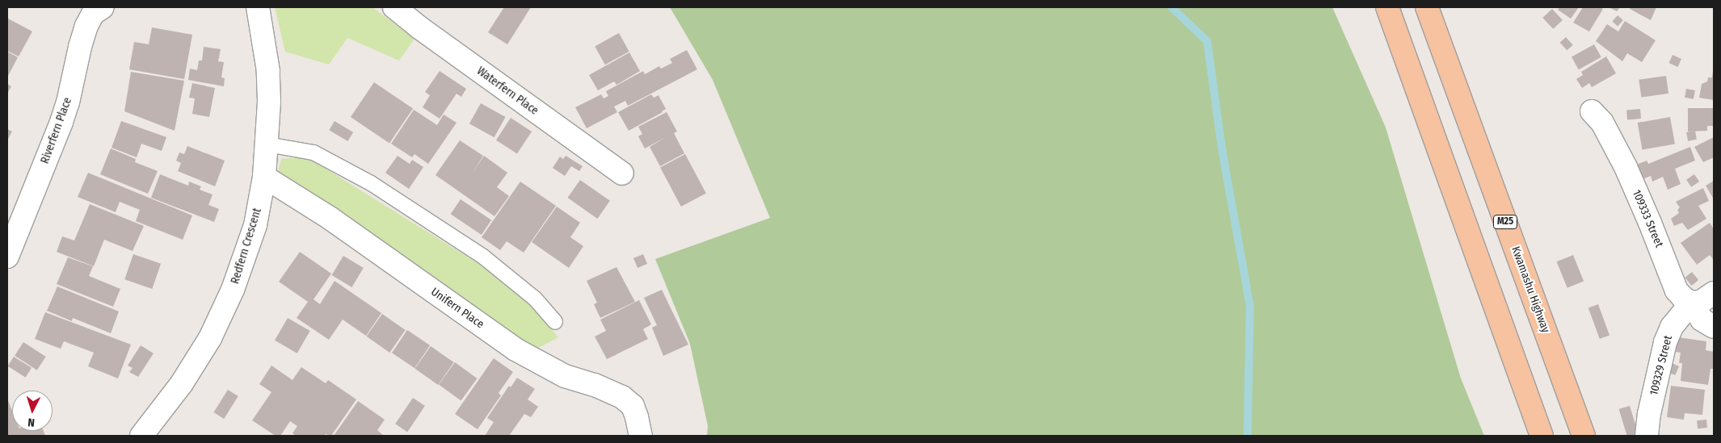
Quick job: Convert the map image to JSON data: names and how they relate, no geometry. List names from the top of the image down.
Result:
{
  "streets": {
    "main road": ["M25", "Kwamashu Highway"],
    "street": [
      "Waterfern Place",
      "Riverfern Place",
      "109333 Street",
      "Redfern Crescent",
      "Unifern Place",
      "109329 Street"
    ]
  },
  "crossings": [
    ["109333 Street", "109329 Street"],
    ["Redfern Crescent", "Unifern Place"]
  ],
  "north": "bottom"
}
